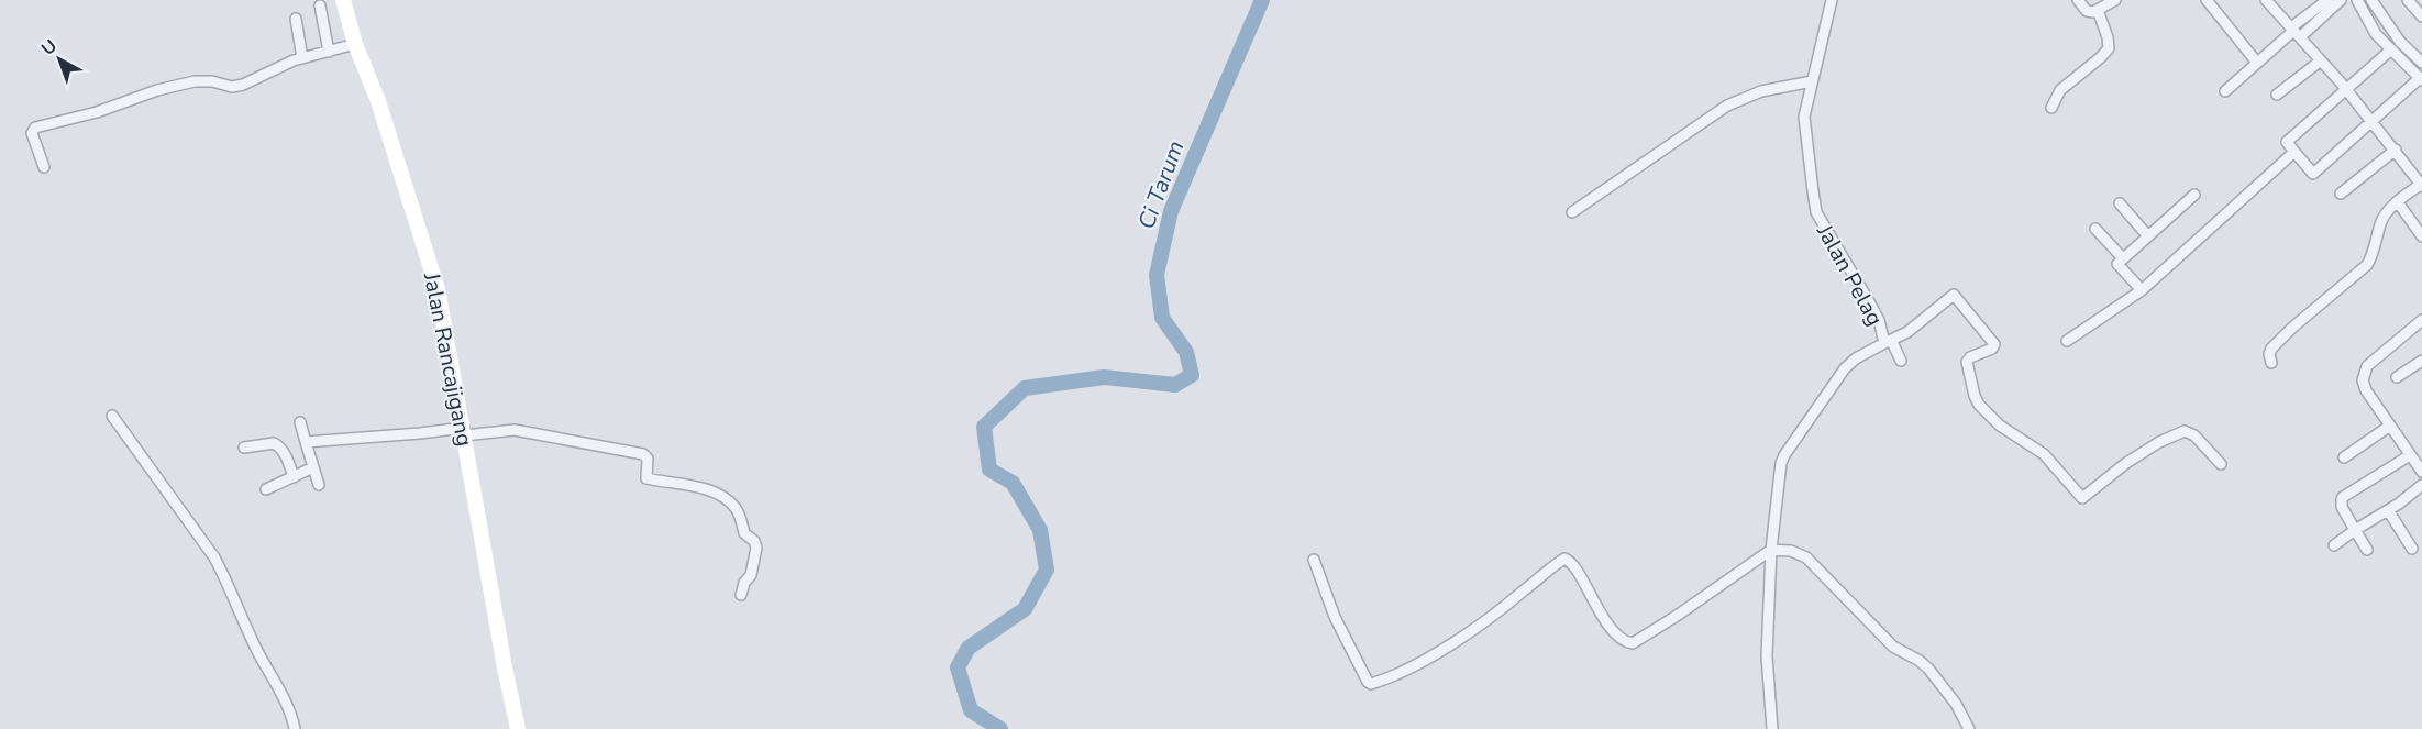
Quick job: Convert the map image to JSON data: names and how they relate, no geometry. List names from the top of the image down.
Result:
{
  "streets": {
    "main road": ["Jalan Rancajigang"],
    "street": ["Jalan Pelag"]
  },
  "water": ["Ci Tarum"],
  "north": "top left"
}
